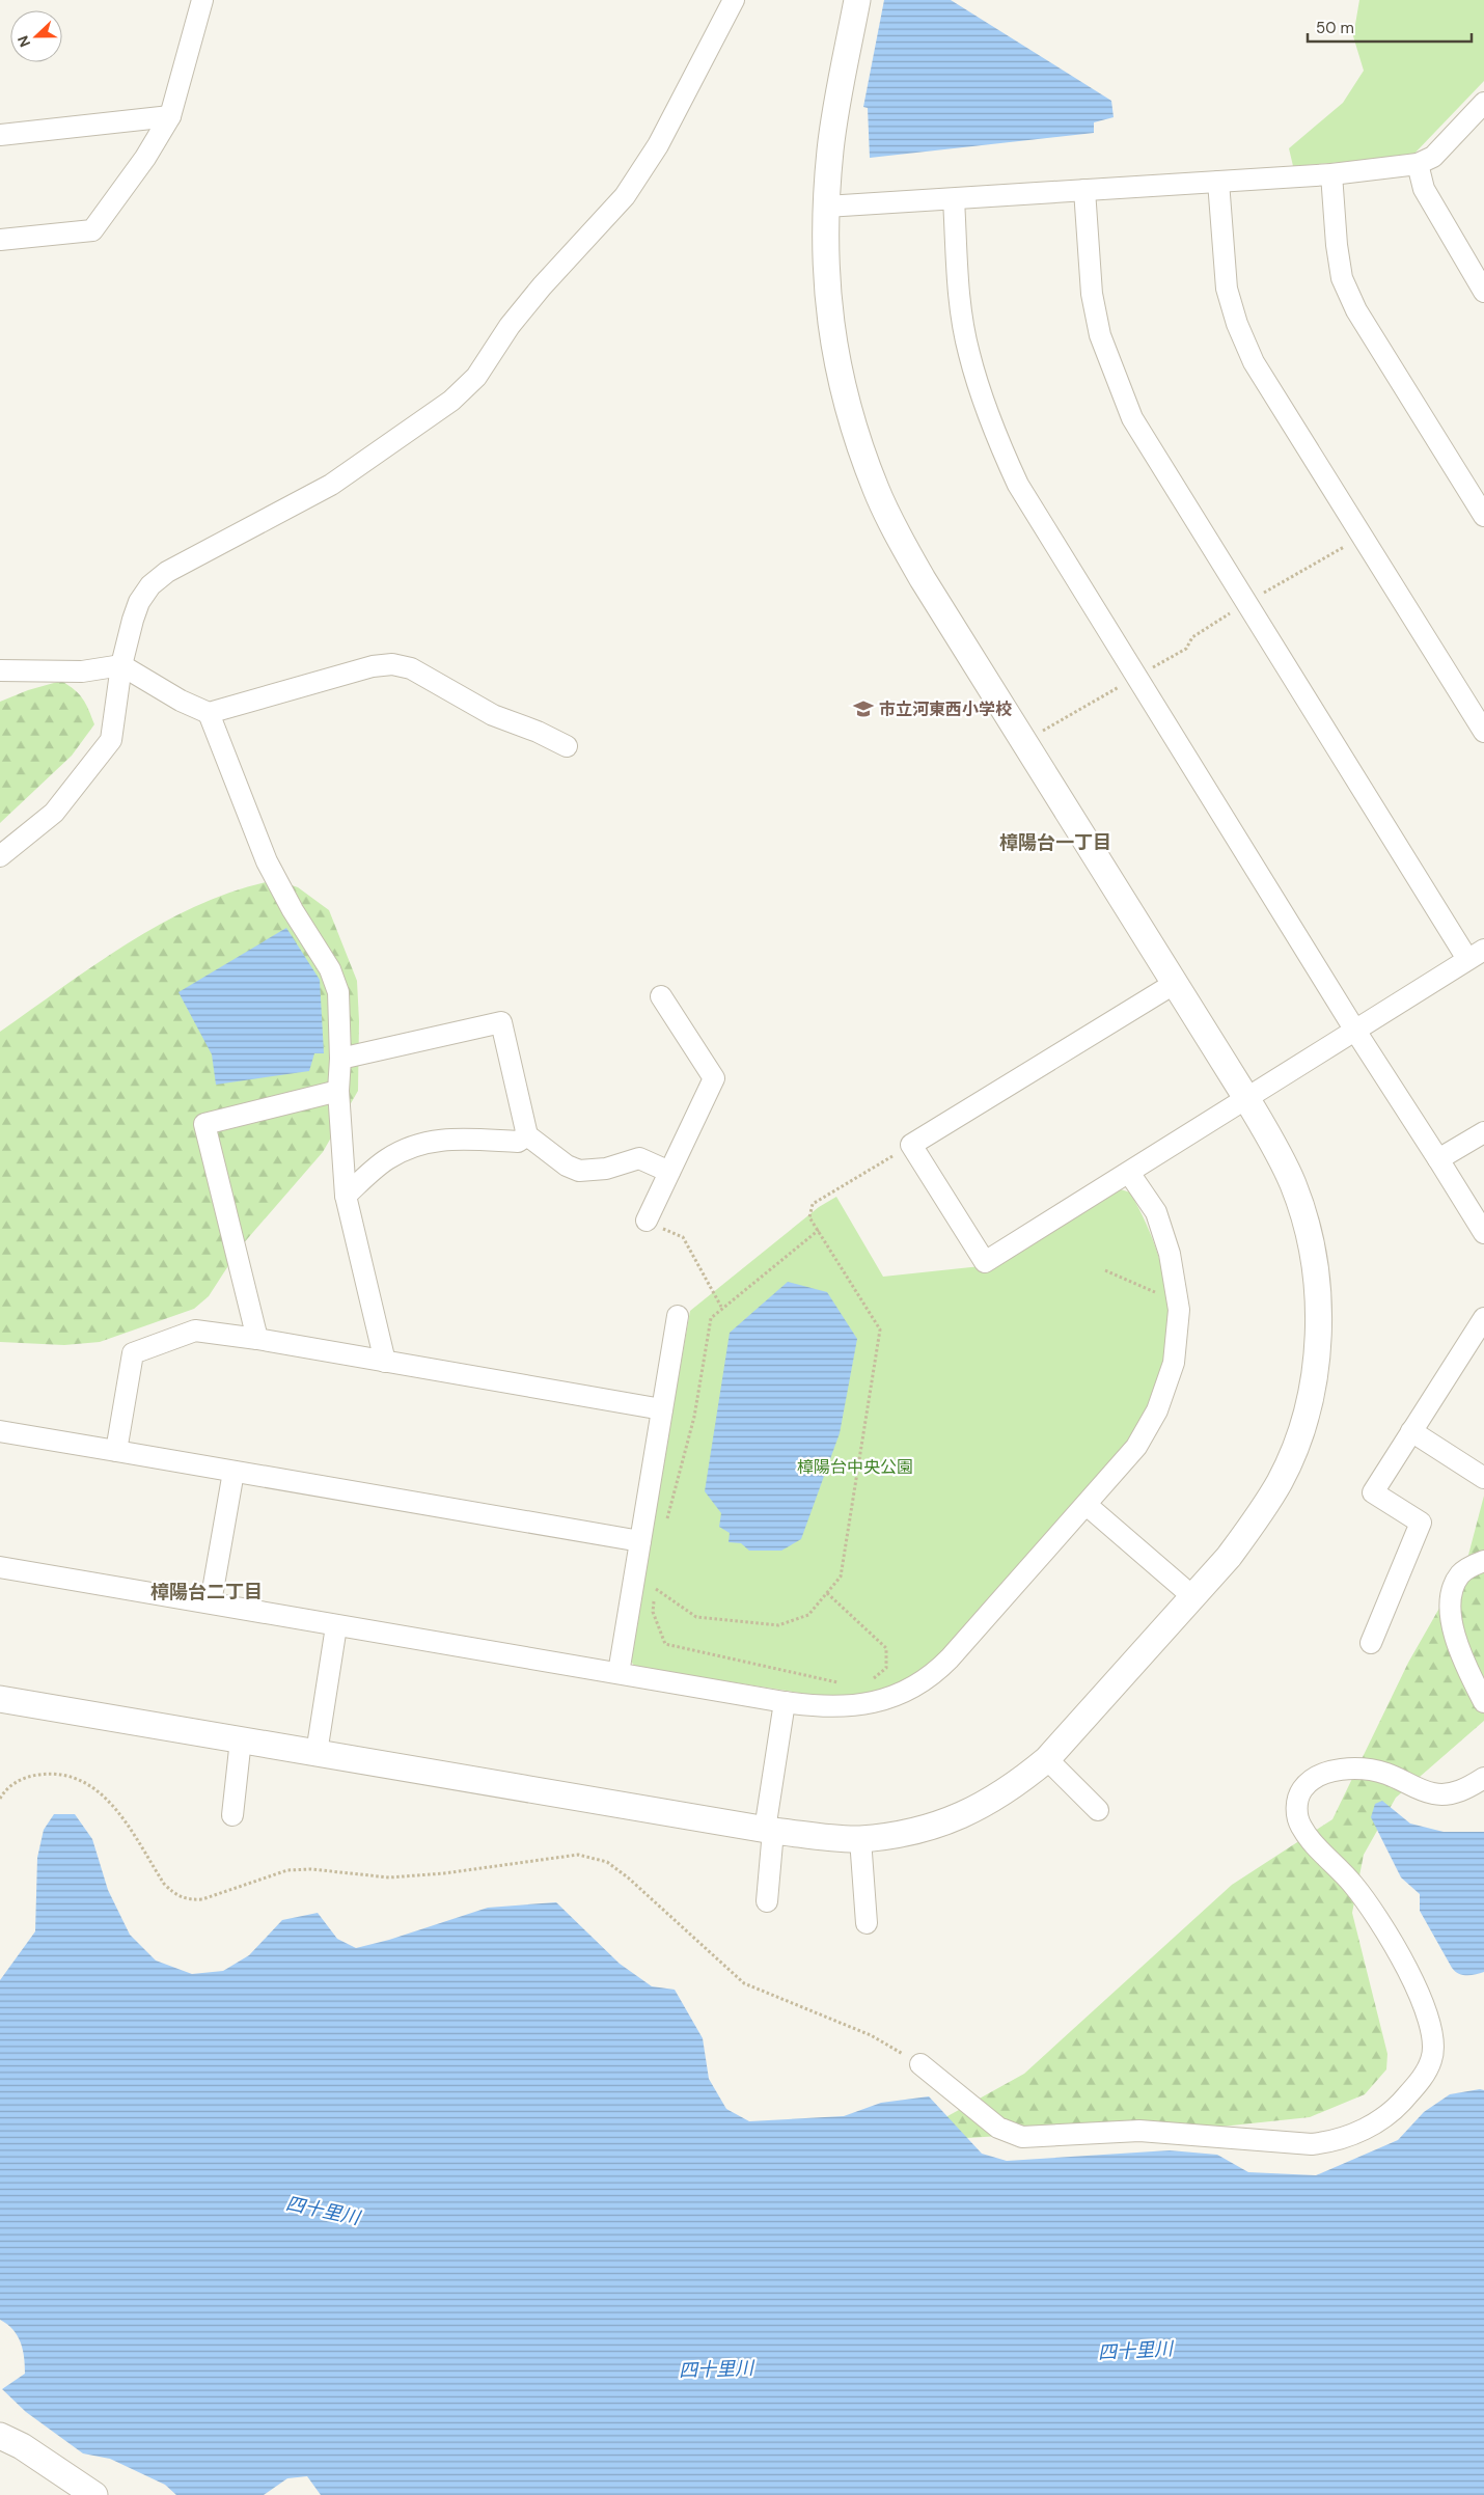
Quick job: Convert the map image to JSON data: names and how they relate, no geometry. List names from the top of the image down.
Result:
{
  "districts": ["樟陽台一丁目", "樟陽台二丁目"],
  "water": ["四十里川"],
  "parks": ["樟陽台中央公園"],
  "places": {
    "school or university": ["市立河東西小学校"]
  },
  "scale_bar": "50 m",
  "north": "left"
}
